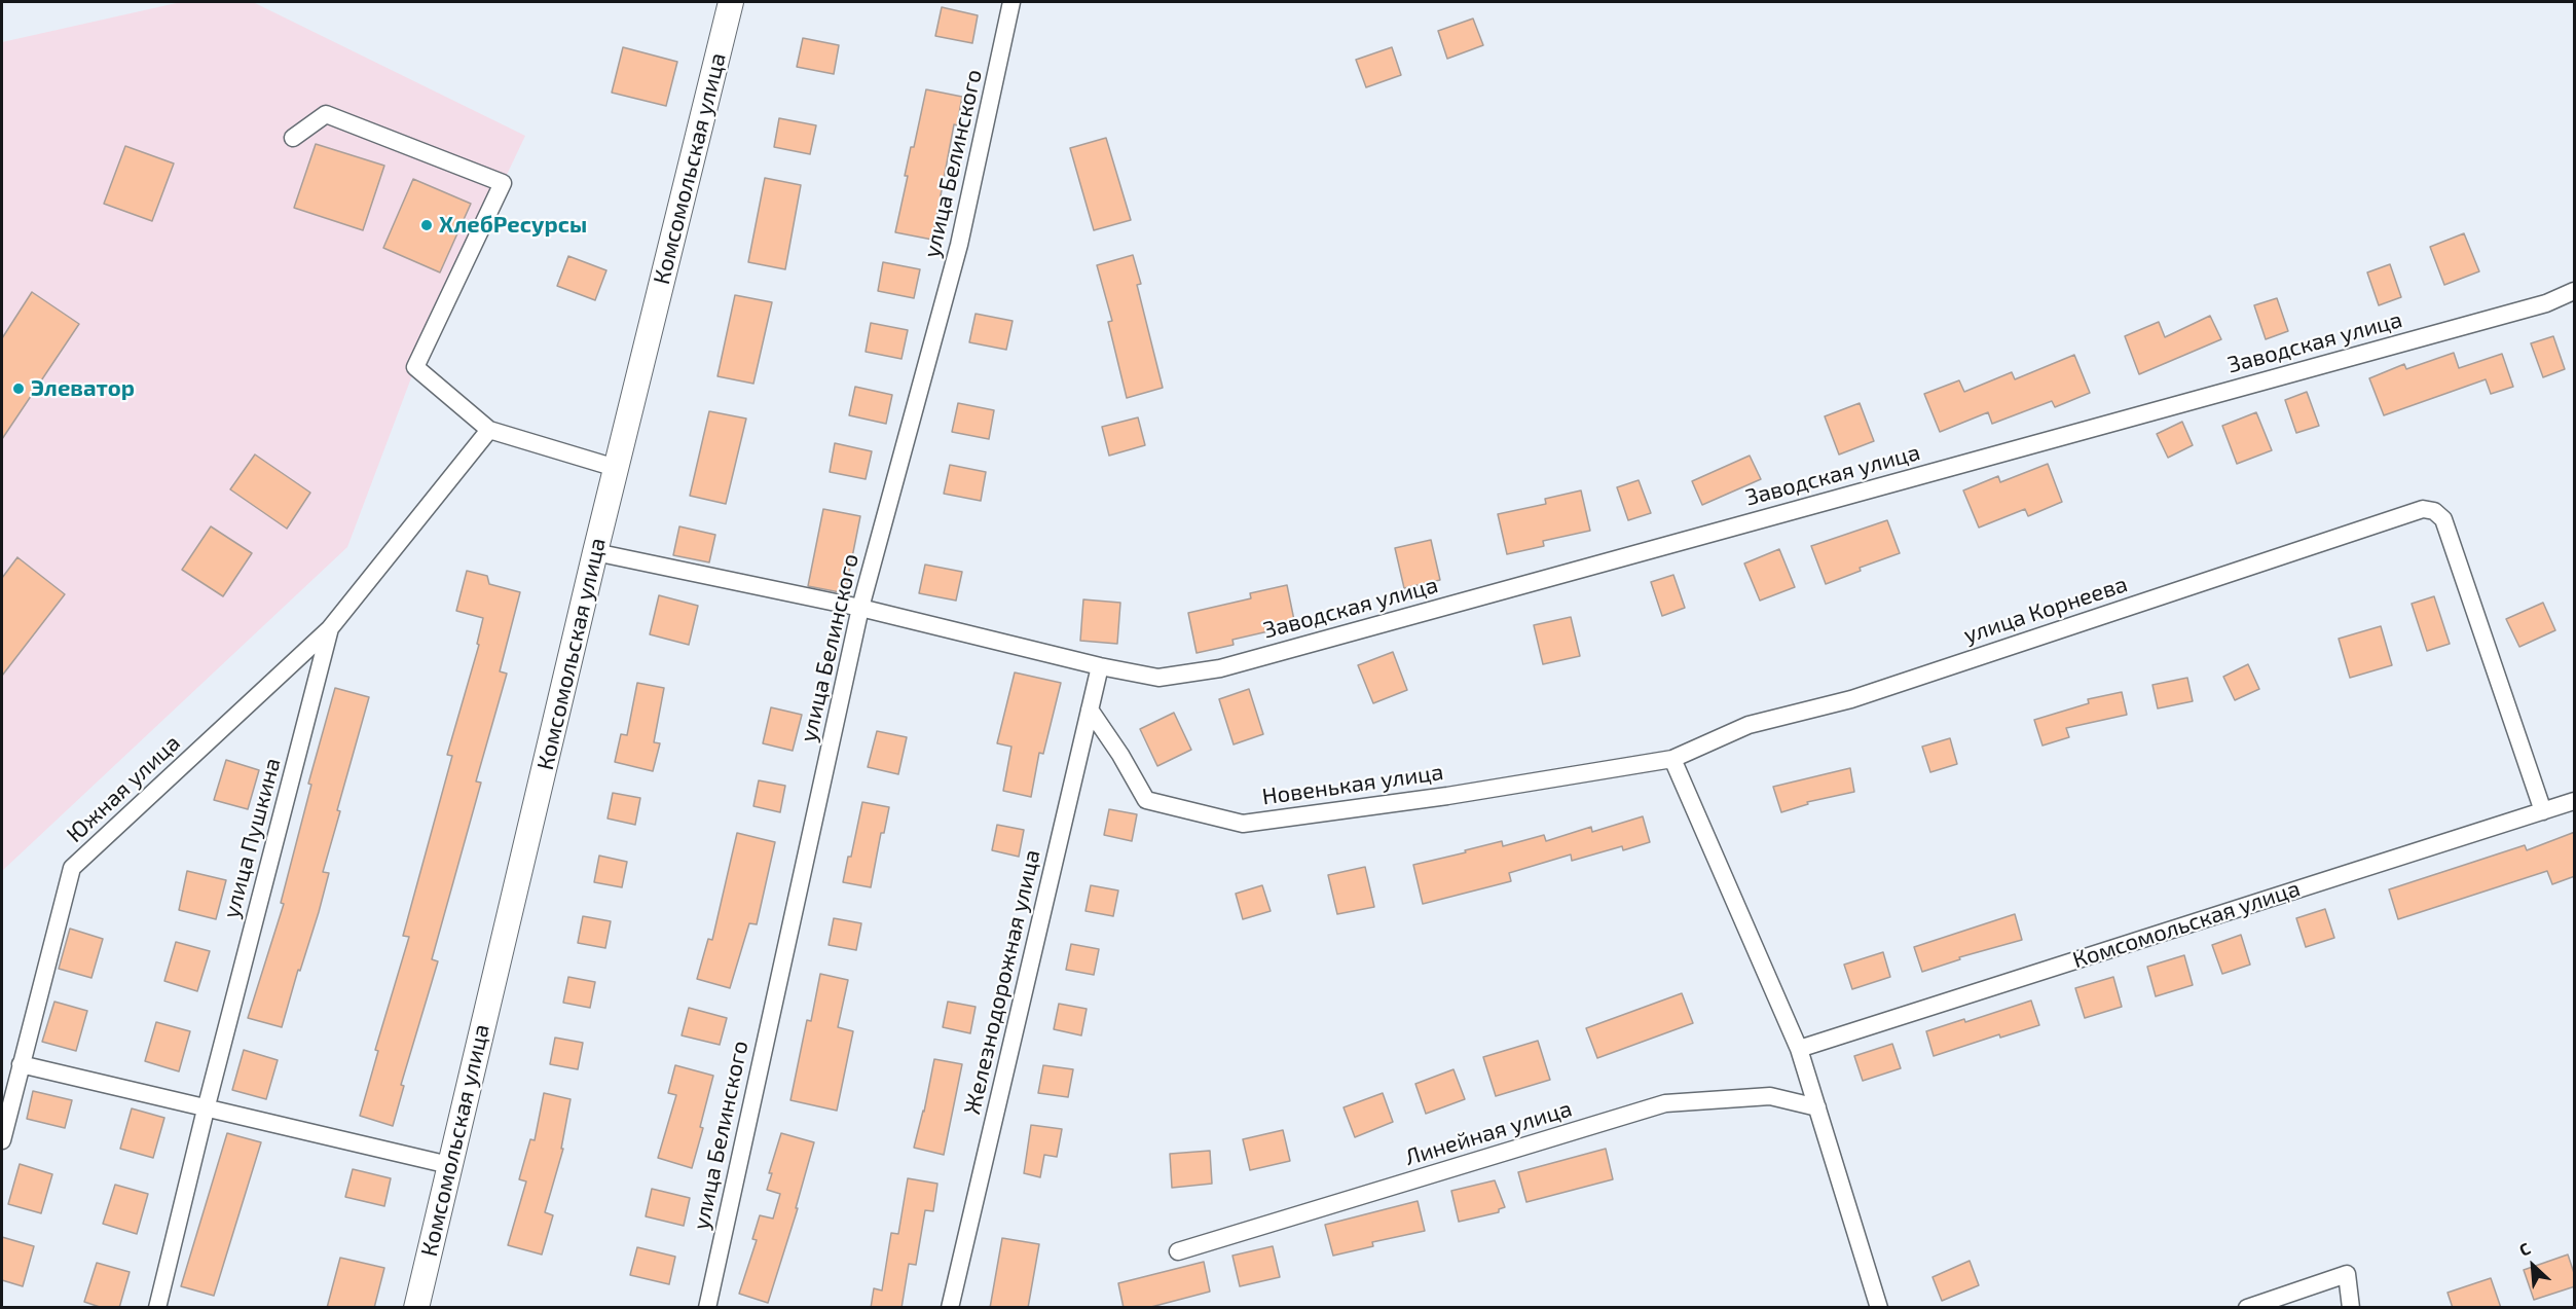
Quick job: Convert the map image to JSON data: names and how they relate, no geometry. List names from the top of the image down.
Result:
{
  "streets": {
    "street": [
      "улица Белинского",
      "Комсомольская улица",
      "Заводская улица",
      "улица Корнеева",
      "Новенькая улица",
      "Южная улица",
      "улица Пушкина",
      "Железнодорожная улица",
      "Линейная улица"
    ]
  },
  "crossings": [
    ["улица Белинского", "Заводская улица"],
    ["Комсомольская улица", "Заводская улица"],
    ["Комсомольская улица", "улица Корнеева"],
    ["Заводская улица", "Железнодорожная улица"],
    ["улица Корнеева", "Новенькая улица"],
    ["Новенькая улица", "Железнодорожная улица"],
    ["Южная улица", "улица Пушкина"]
  ],
  "places": ["ХлебРесурсы", "Элеватор"],
  "north": "top left"
}
